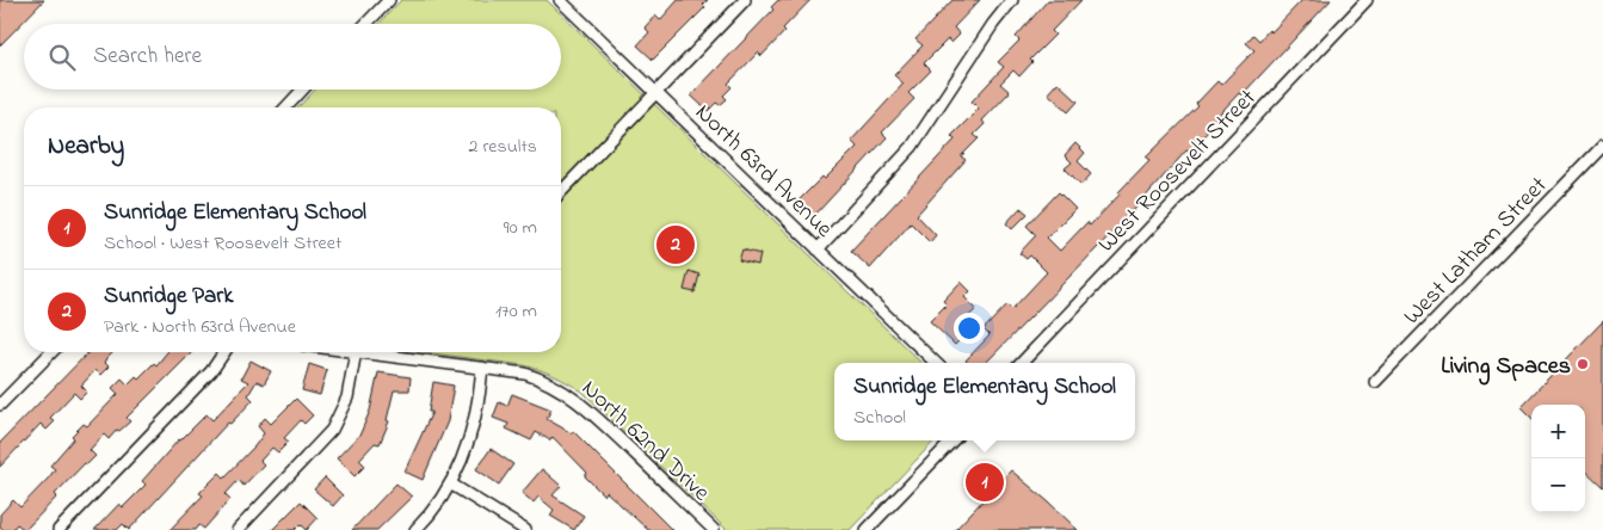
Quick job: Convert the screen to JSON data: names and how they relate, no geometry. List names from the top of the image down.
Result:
{
  "streets": {
    "street": [
      "North 63rd Avenue",
      "West Roosevelt Street",
      "West Latham Street",
      "North 62nd Drive"
    ]
  },
  "places": ["Living Spaces"],
  "page": {
    "search": "Search here",
    "heading": ["Nearby", "2 results"],
    "list": [
      {
        "mark": "1",
        "name": "Sunridge Elementary School",
        "note": "School · West Roosevelt Street",
        "value": "90 m"
      },
      {
        "mark": "2",
        "name": "Sunridge Park",
        "note": "Park · North 63rd Avenue",
        "value": "170 m"
      }
    ],
    "pins": ["2", "1"],
    "popup": ["Sunridge Elementary School", "School"],
    "map_buttons": ["+", "−"]
  }
}
